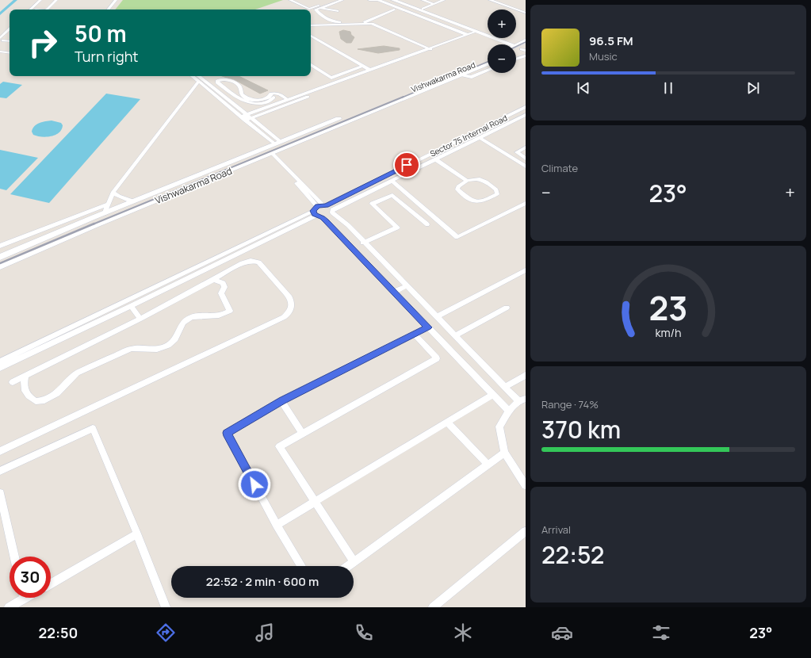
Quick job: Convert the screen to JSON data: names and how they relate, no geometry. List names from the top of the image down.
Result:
{
  "streets": {
    "main road": ["Vishwakarma Road"],
    "street": ["Sector 75 Internal Road"]
  },
  "page": {
    "map_buttons": ["+", "−"],
    "turn": ["50 m", "Turn right"],
    "song": ["96.5 FM", "Music"],
    "tile": [
      "Climate",
      ["Range · 74%", "370 km"],
      ["Arrival", "22:52"]
    ],
    "heat": ["−", "23°", "+"],
    "limit": "30",
    "trip": "22:52 · 2 min · 600 m",
    "tabs": ["22:50", "23°"],
    "gauge": ["23", "km/h"]
  }
}
